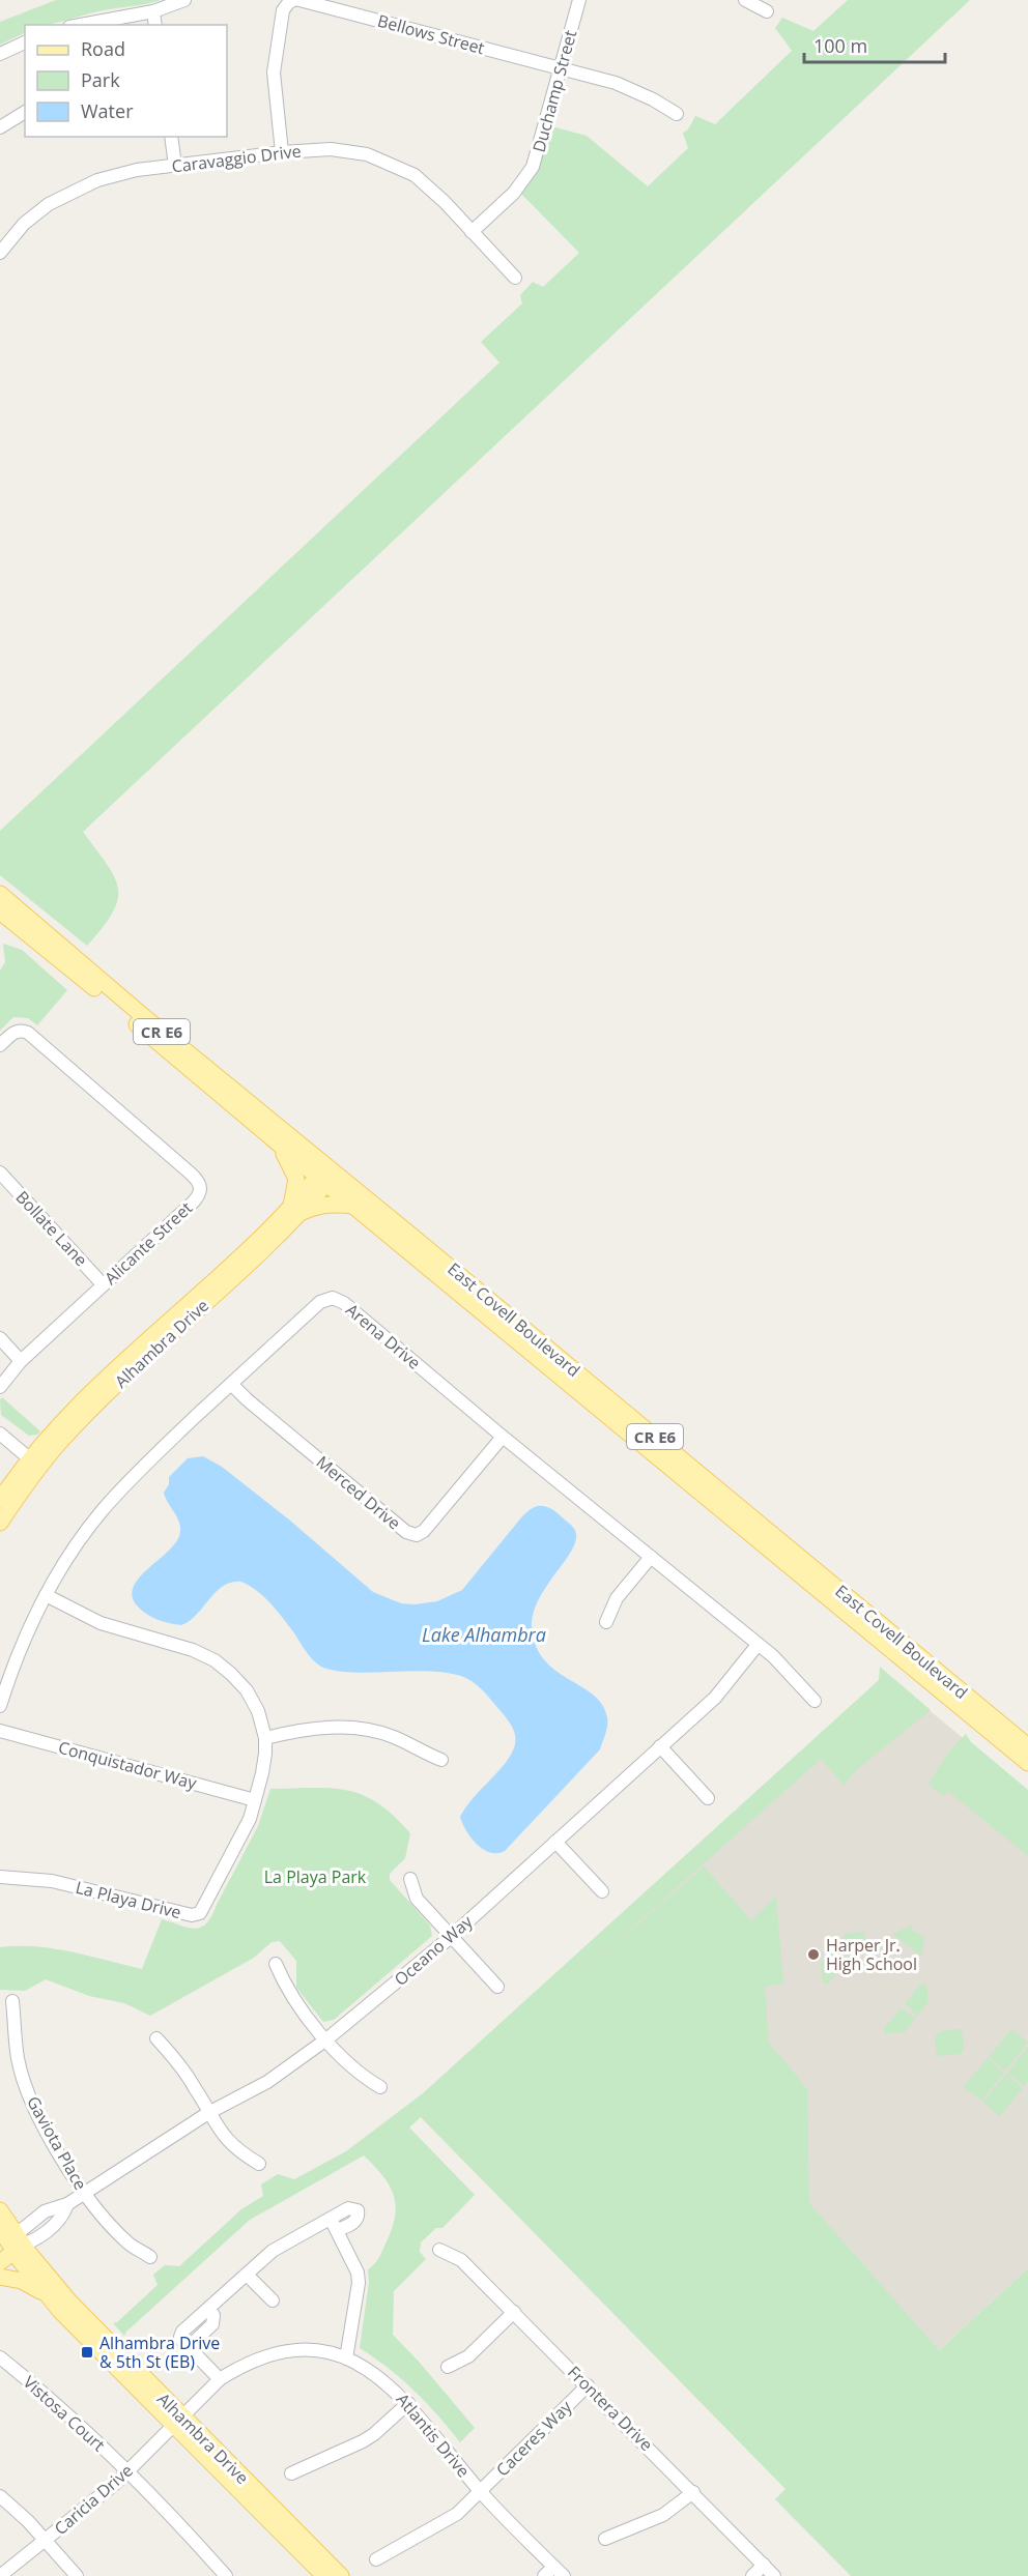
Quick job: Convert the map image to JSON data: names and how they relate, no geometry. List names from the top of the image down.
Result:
{
  "streets": {
    "main road": ["CR E6", "East Covell Boulevard", "Alhambra Drive"],
    "street": [
      "Bellows Street",
      "Duchamp Street",
      "Caravaggio Drive",
      "Bollate Lane",
      "Alicante Street",
      "Arena Drive",
      "Merced Drive",
      "Conquistador Way",
      "La Playa Drive",
      "Oceano Way",
      "Gaviota Place",
      "Frontera Drive",
      "Vistosa Court",
      "Atlantis Drive",
      "Caceres Way",
      "Caricia Drive"
    ]
  },
  "crossings": [
    ["Bellows Street", "Duchamp Street"],
    ["Duchamp Street", "Caravaggio Drive"],
    ["Bollate Lane", "Alicante Street"],
    ["East Covell Boulevard", "Alhambra Drive"],
    ["Arena Drive", "Merced Drive"],
    ["Arena Drive", "La Playa Drive"],
    ["Arena Drive", "Oceano Way"],
    ["Alhambra Drive", "Oceano Way"],
    ["Alhambra Drive", "Atlantis Drive"],
    ["Alhambra Drive", "Caricia Drive"],
    ["Conquistador Way", "La Playa Drive"],
    ["Oceano Way", "Gaviota Place"],
    ["Frontera Drive", "Caceres Way"],
    ["Vistosa Court", "Caricia Drive"],
    ["Atlantis Drive", "Caceres Way"],
    ["Atlantis Drive", "Caricia Drive"]
  ],
  "water": ["Lake Alhambra"],
  "parks": ["La Playa Park"],
  "places": {
    "other": ["Harper Jr. High School"],
    "transit": ["Alhambra Drive & 5th St (EB)"]
  },
  "legend": ["Road", "Park", "Water"],
  "scale_bar": "100 m"
}
